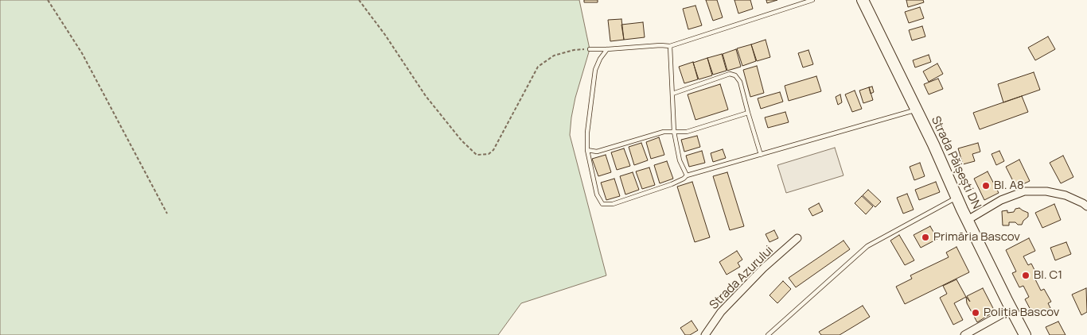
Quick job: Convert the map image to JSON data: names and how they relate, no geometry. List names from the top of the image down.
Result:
{
  "streets": {
    "main road": ["Strada Păișești DN"],
    "street": ["Strada Azurului"]
  },
  "places": [
    "Bl. A8",
    "Primăria Bascov",
    "Bl. C1",
    "Poliția Bascov"
  ]
}
